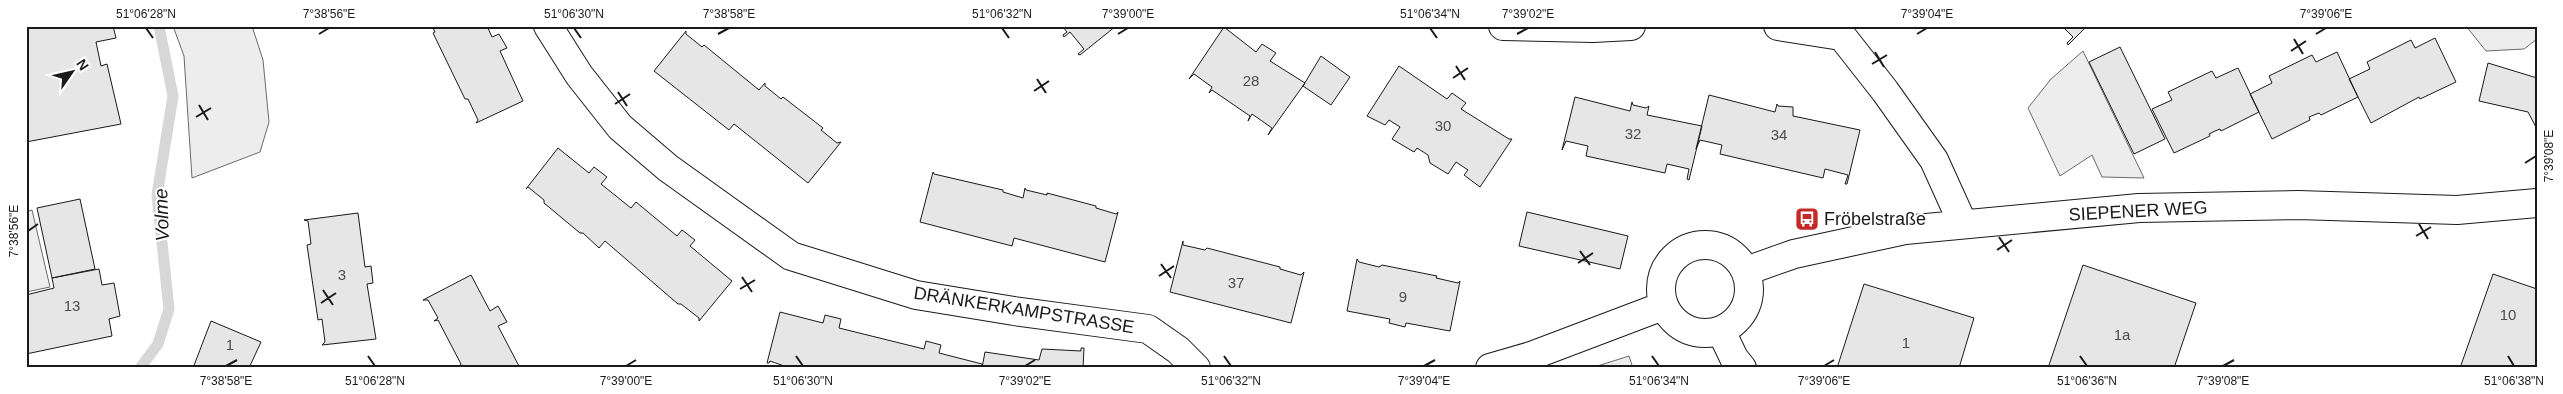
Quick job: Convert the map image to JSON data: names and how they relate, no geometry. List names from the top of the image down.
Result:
{
  "streets": {
    "street": ["SIEPENER WEG", "DRÄNKERKAMPSTRASSE"]
  },
  "water": ["Volme"],
  "places": {
    "bus stop": ["Fröbelstraße"]
  },
  "house_numbers": [
    "28",
    "30",
    "32",
    "34",
    "3",
    "37",
    "9",
    "13",
    "10",
    "1a",
    "1",
    "1"
  ],
  "north": "top right",
  "coordinates": [
    "51°06'28\"N",
    "7°38'56\"E",
    "51°06'30\"N",
    "7°38'58\"E",
    "51°06'32\"N",
    "7°39'00\"E",
    "51°06'34\"N",
    "7°39'02\"E",
    "7°39'04\"E",
    "7°39'06\"E",
    "7°39'08\"E",
    "51°06'36\"N",
    "51°06'38\"N"
  ]
}
